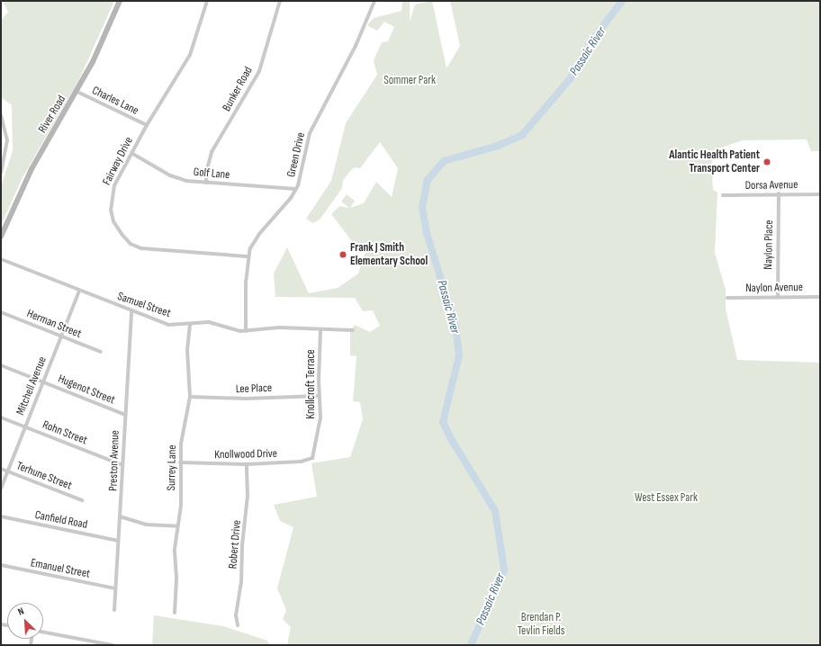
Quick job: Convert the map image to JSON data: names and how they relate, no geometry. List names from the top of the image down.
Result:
{
  "streets": {
    "street": [
      "Bunker Road",
      "Charles Lane",
      "River Road",
      "Green Drive",
      "Fairway Drive",
      "Golf Lane",
      "Dorsa Avenue",
      "Naylon Place",
      "Naylon Avenue",
      "Samuel Street",
      "Herman Street",
      "Knollcroft Terrace",
      "Mitchell Avenue",
      "Lee Place",
      "Hugenot Street",
      "Rohn Street",
      "Knollwood Drive",
      "Preston Avenue",
      "Surrey Lane",
      "Terhune Street",
      "Canfield Road",
      "Robert Drive",
      "Emanuel Street"
    ]
  },
  "crossings": [
    ["Bunker Road", "Golf Lane"],
    ["Charles Lane", "River Road"],
    ["Charles Lane", "Fairway Drive"],
    ["Green Drive", "Fairway Drive"],
    ["Green Drive", "Golf Lane"],
    ["Green Drive", "Samuel Street"],
    ["Fairway Drive", "Golf Lane"],
    ["Dorsa Avenue", "Naylon Place"],
    ["Naylon Place", "Naylon Avenue"],
    ["Samuel Street", "Knollcroft Terrace"],
    ["Samuel Street", "Mitchell Avenue"],
    ["Samuel Street", "Preston Avenue"],
    ["Samuel Street", "Surrey Lane"],
    ["Herman Street", "Mitchell Avenue"],
    ["Knollcroft Terrace", "Lee Place"],
    ["Knollcroft Terrace", "Knollwood Drive"],
    ["Mitchell Avenue", "Hugenot Street"],
    ["Mitchell Avenue", "Rohn Street"],
    ["Mitchell Avenue", "Terhune Street"],
    ["Lee Place", "Surrey Lane"],
    ["Hugenot Street", "Preston Avenue"],
    ["Rohn Street", "Preston Avenue"],
    ["Knollwood Drive", "Surrey Lane"],
    ["Knollwood Drive", "Robert Drive"],
    ["Preston Avenue", "Canfield Road"],
    ["Preston Avenue", "Emanuel Street"]
  ],
  "water": ["Passaic River"],
  "parks": ["Sommer Park", "West Essex Park", "Brendan P. Tevlin Fields"],
  "places": ["Alantic Health Patient Transport Center", "Frank J Smith Elementary School"],
  "north": "top left"
}
